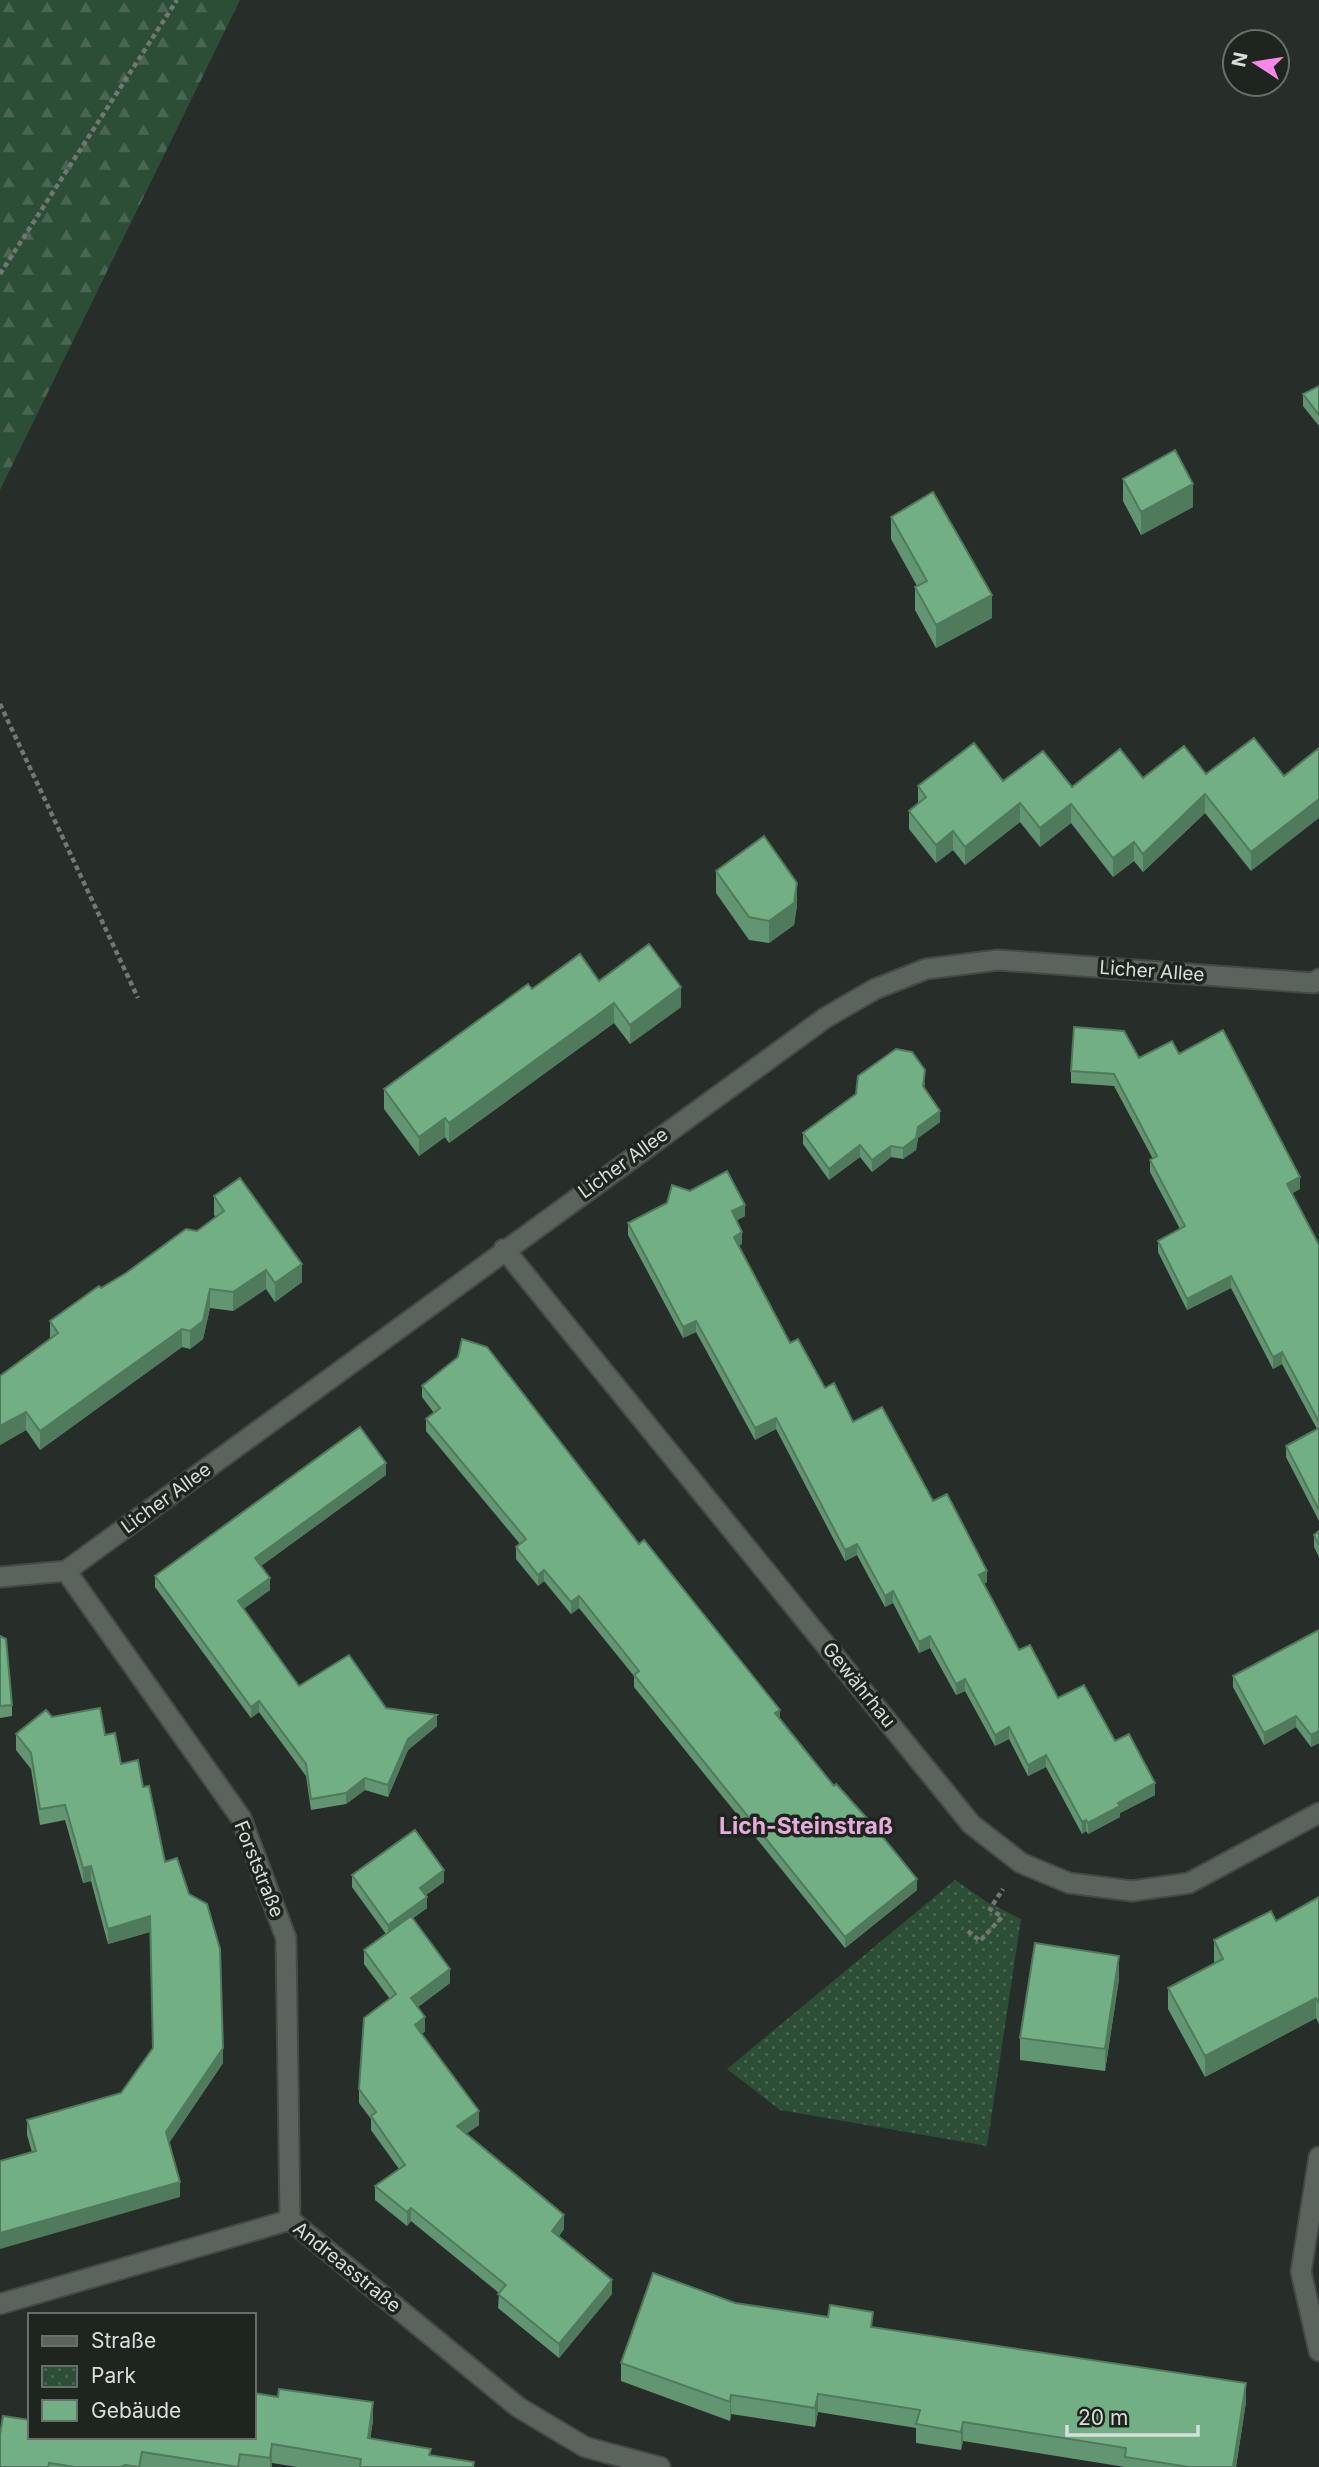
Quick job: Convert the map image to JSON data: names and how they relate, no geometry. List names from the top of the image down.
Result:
{
  "streets": {
    "street": [
      "Licher Allee",
      "Gewährhau",
      "Forststraße",
      "Andreasstraße"
    ]
  },
  "crossings": [
    ["Licher Allee", "Gewährhau"],
    ["Licher Allee", "Forststraße"],
    ["Forststraße", "Andreasstraße"]
  ],
  "districts": ["Lich-Steinstraß"],
  "legend": ["Straße", "Park", "Gebäude"],
  "scale_bar": "20 m",
  "north": "left"
}
